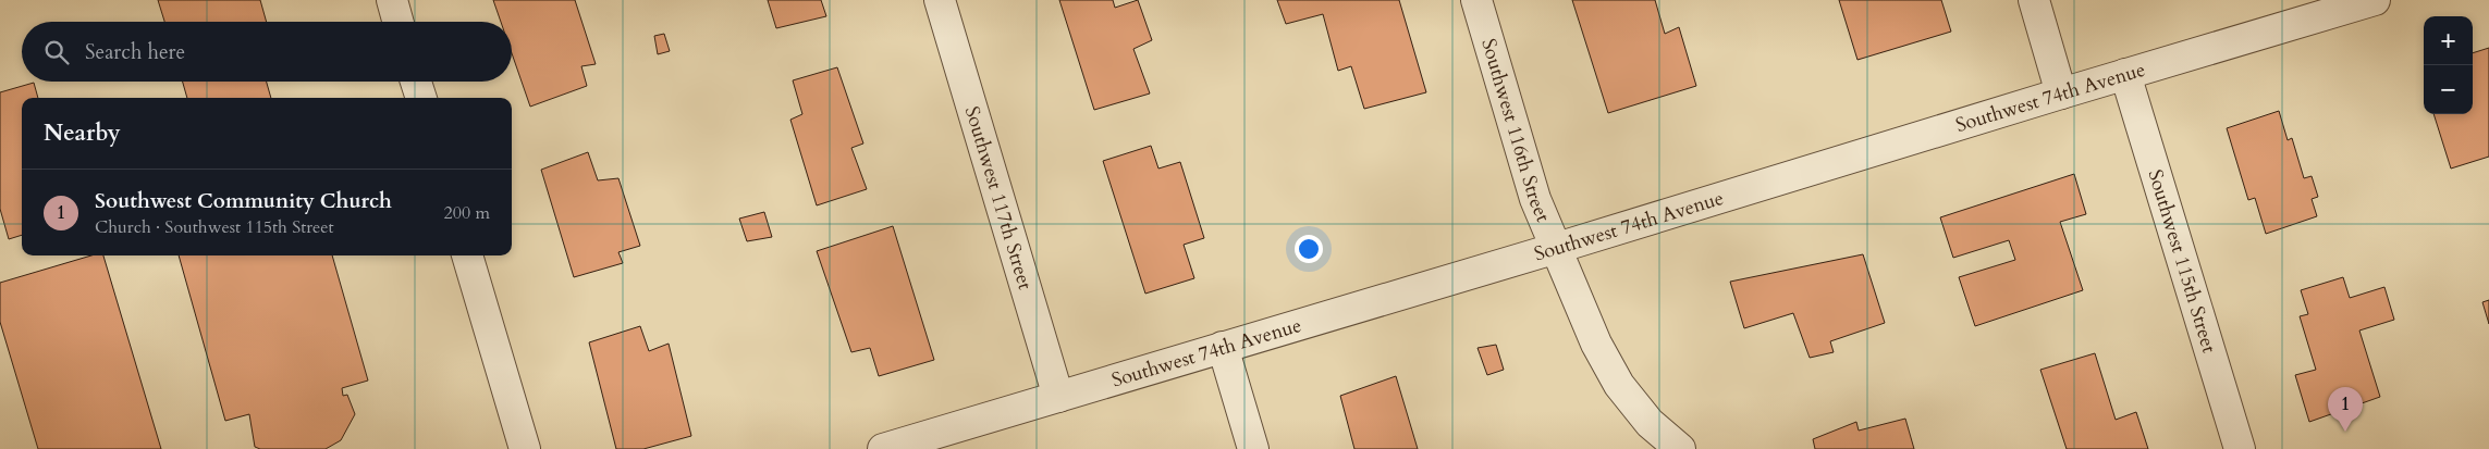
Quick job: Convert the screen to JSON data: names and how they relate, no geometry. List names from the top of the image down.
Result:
{
  "streets": {
    "street": [
      "Southwest 74th Avenue",
      "Southwest 116th Street",
      "Southwest 117th Street",
      "Southwest 115th Street"
    ]
  },
  "crossings": [
    ["Southwest 74th Avenue", "Southwest 116th Street"],
    ["Southwest 74th Avenue", "Southwest 117th Street"],
    ["Southwest 74th Avenue", "Southwest 115th Street"]
  ],
  "page": {
    "map_buttons": ["+", "−"],
    "search": "Search here",
    "heading": "Nearby",
    "list": [
      {
        "mark": "1",
        "name": "Southwest Community Church",
        "note": "Church · Southwest 115th Street",
        "value": "200 m"
      }
    ],
    "pins": "1"
  }
}
